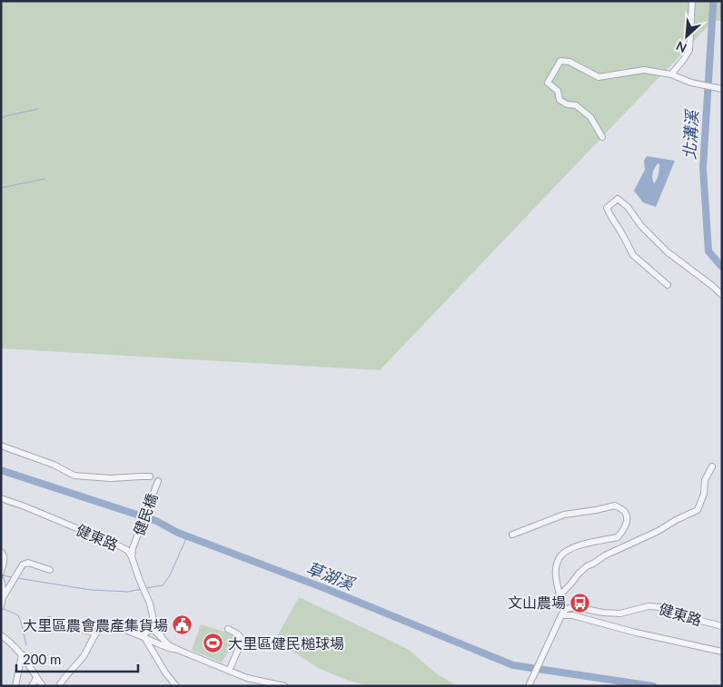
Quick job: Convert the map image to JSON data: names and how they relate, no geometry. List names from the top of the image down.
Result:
{
  "streets": {
    "street": ["健民橋", "健東路"]
  },
  "crossings": [
    ["健民橋", "健東路"]
  ],
  "water": ["北溝溪", "草湖溪"],
  "places": {
    "bus stop": ["文山農場"],
    "public building": ["大里區農會農產集貨場"],
    "sports": ["大里區健民槌球場"]
  },
  "scale_bar": "200 m",
  "north": "bottom left"
}
